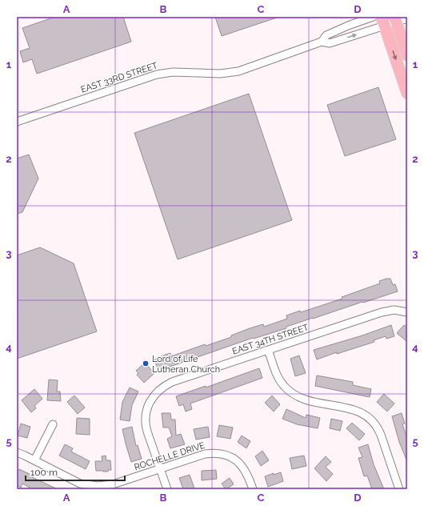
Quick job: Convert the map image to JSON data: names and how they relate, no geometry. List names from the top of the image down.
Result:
{
  "streets": {
    "street": ["EAST 33RD STREET", "EAST 34TH STREET", "ROCHELLE DRIVE"]
  },
  "crossings": [
    ["EAST 34TH STREET", "ROCHELLE DRIVE"]
  ],
  "places": ["Lord of Life Lutheran Church"],
  "scale_bar": "100 m",
  "grid": {
    "columns": [
      "A",
      "B",
      "C",
      "D"
    ],
    "rows": [
      "1",
      "2",
      "3",
      "4",
      "5"
    ]
  }
}
